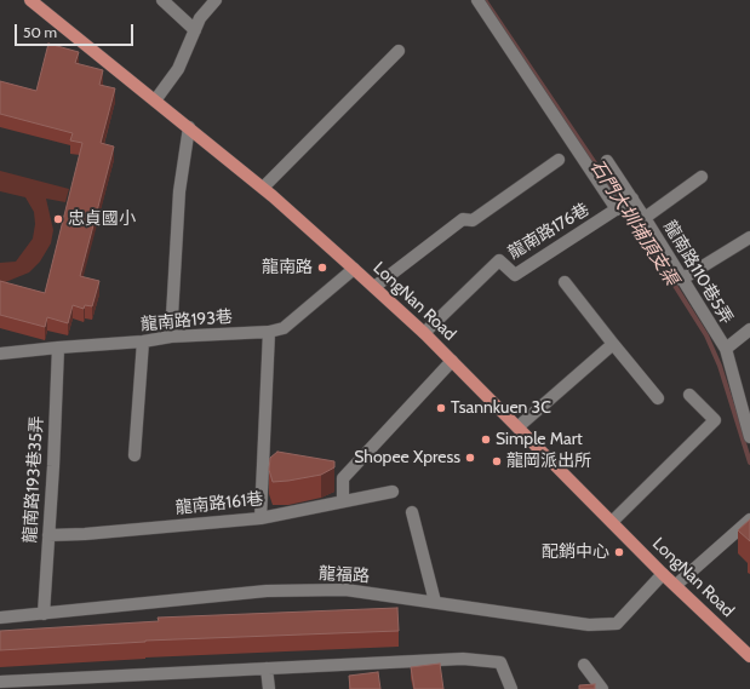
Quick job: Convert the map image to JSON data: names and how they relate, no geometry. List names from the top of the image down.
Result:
{
  "streets": {
    "main road": ["LongNan Road"],
    "street": [
      "龍南路176巷",
      "龍南路110巷5弄",
      "龍南路193巷",
      "龍南路193巷35弄",
      "龍南路161巷",
      "龍福路"
    ]
  },
  "crossings": [
    ["龍南路176巷", "龍南路110巷5弄"],
    ["龍南路176巷", "LongNan Road"],
    ["LongNan Road", "龍南路193巷"],
    ["LongNan Road", "龍福路"],
    ["龍南路193巷", "龍南路193巷35弄"],
    ["龍南路193巷35弄", "龍南路161巷"],
    ["龍南路193巷35弄", "龍福路"]
  ],
  "water": ["石門大圳埔頂支渠"],
  "places": [
    "忠貞國小",
    "龍南路",
    "Tsannkuen 3C",
    "Simple Mart",
    "Shopee Xpress",
    "龍岡派出所",
    "配銷中心"
  ],
  "scale_bar": "50 m"
}
